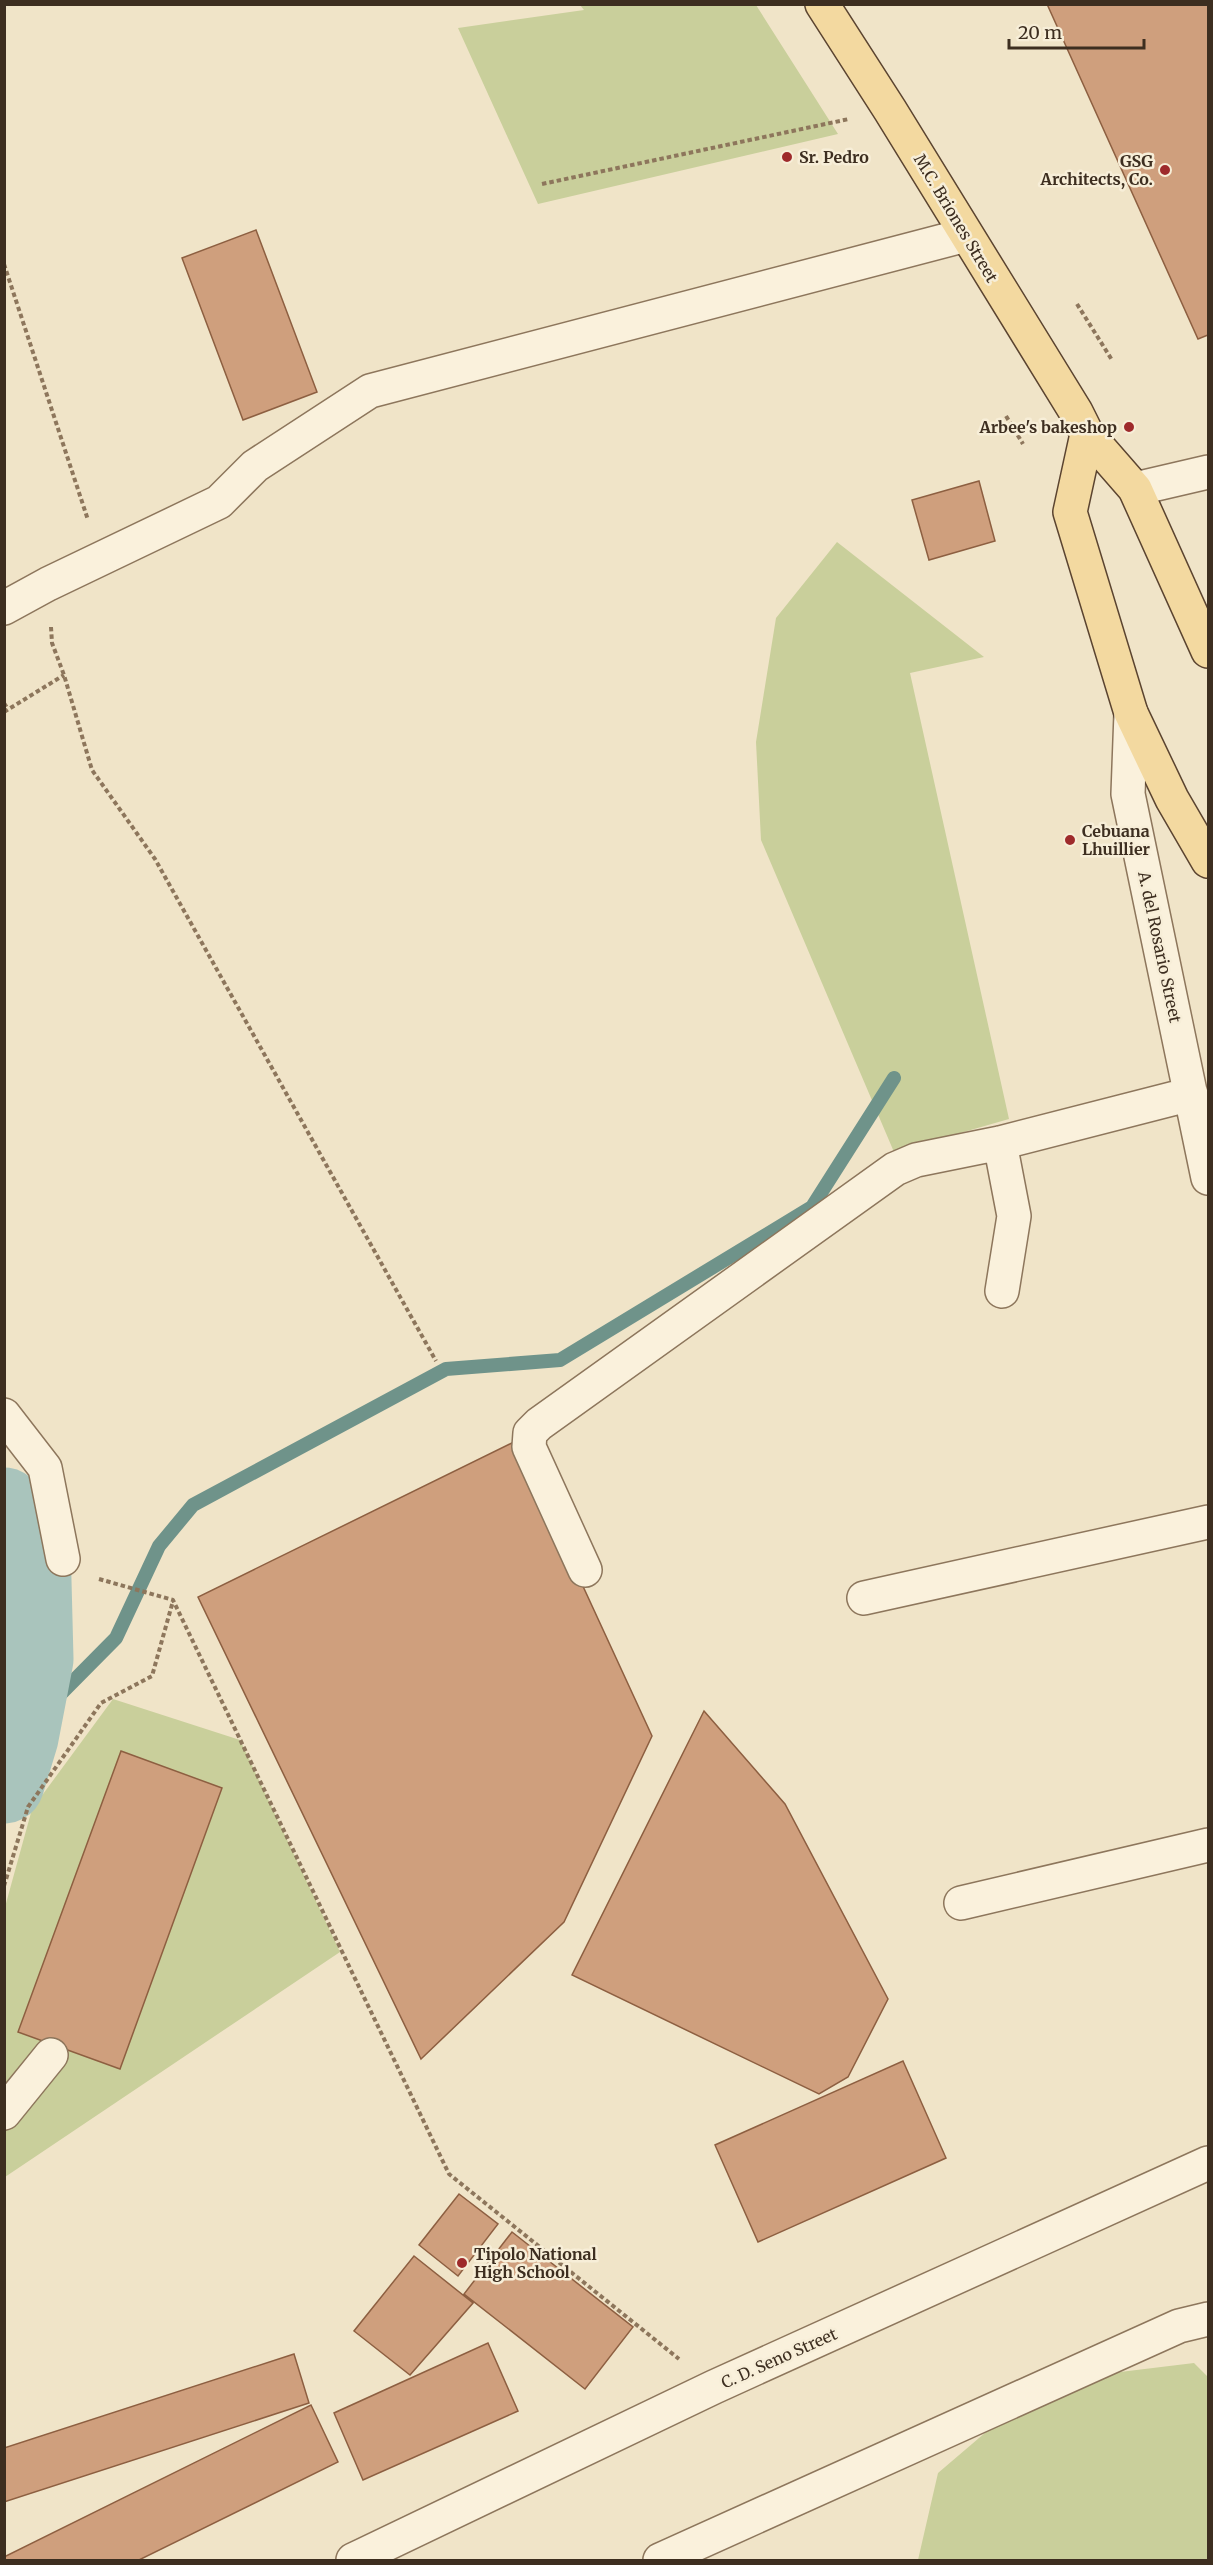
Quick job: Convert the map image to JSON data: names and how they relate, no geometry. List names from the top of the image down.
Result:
{
  "streets": {
    "main road": ["M.C. Briones Street"],
    "street": ["A. del Rosario Street", "C. D. Seno Street"]
  },
  "places": [
    "Sr. Pedro",
    "GSG Architects, Co.",
    "Arbee's bakeshop",
    "Cebuana Lhuillier",
    "Tipolo National High School"
  ],
  "scale_bar": "20 m"
}
